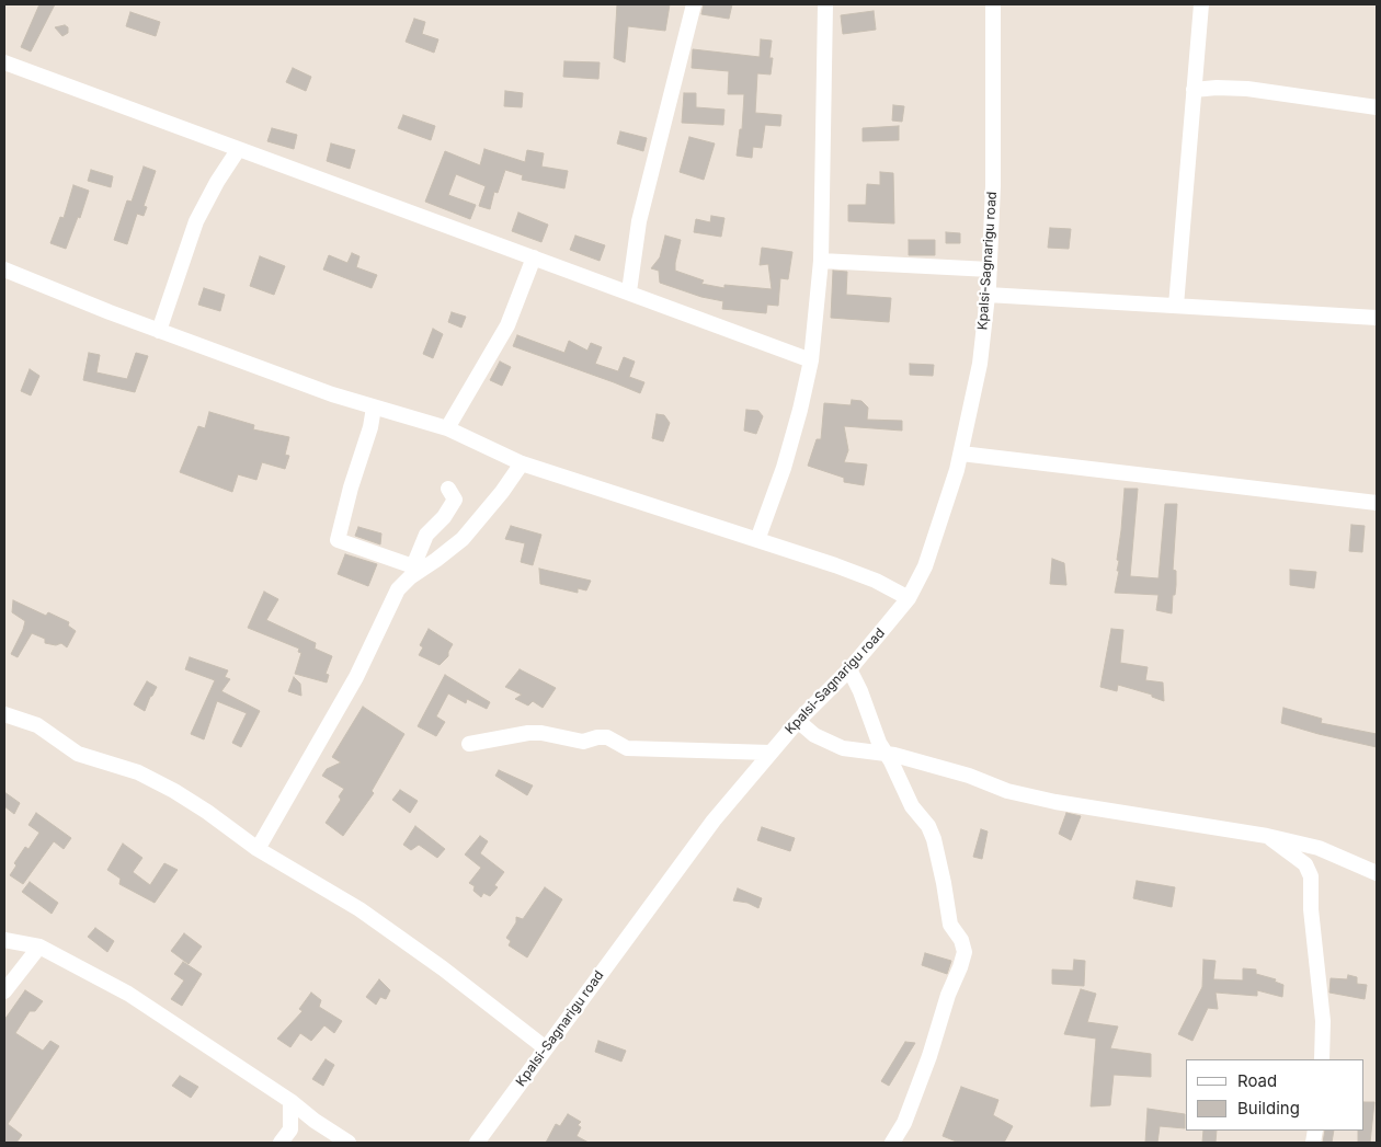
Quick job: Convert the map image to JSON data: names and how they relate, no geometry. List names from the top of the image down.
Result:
{
  "streets": {
    "street": ["Kpalsi-Sagnarigu road"]
  },
  "legend": ["Road", "Building"]
}
